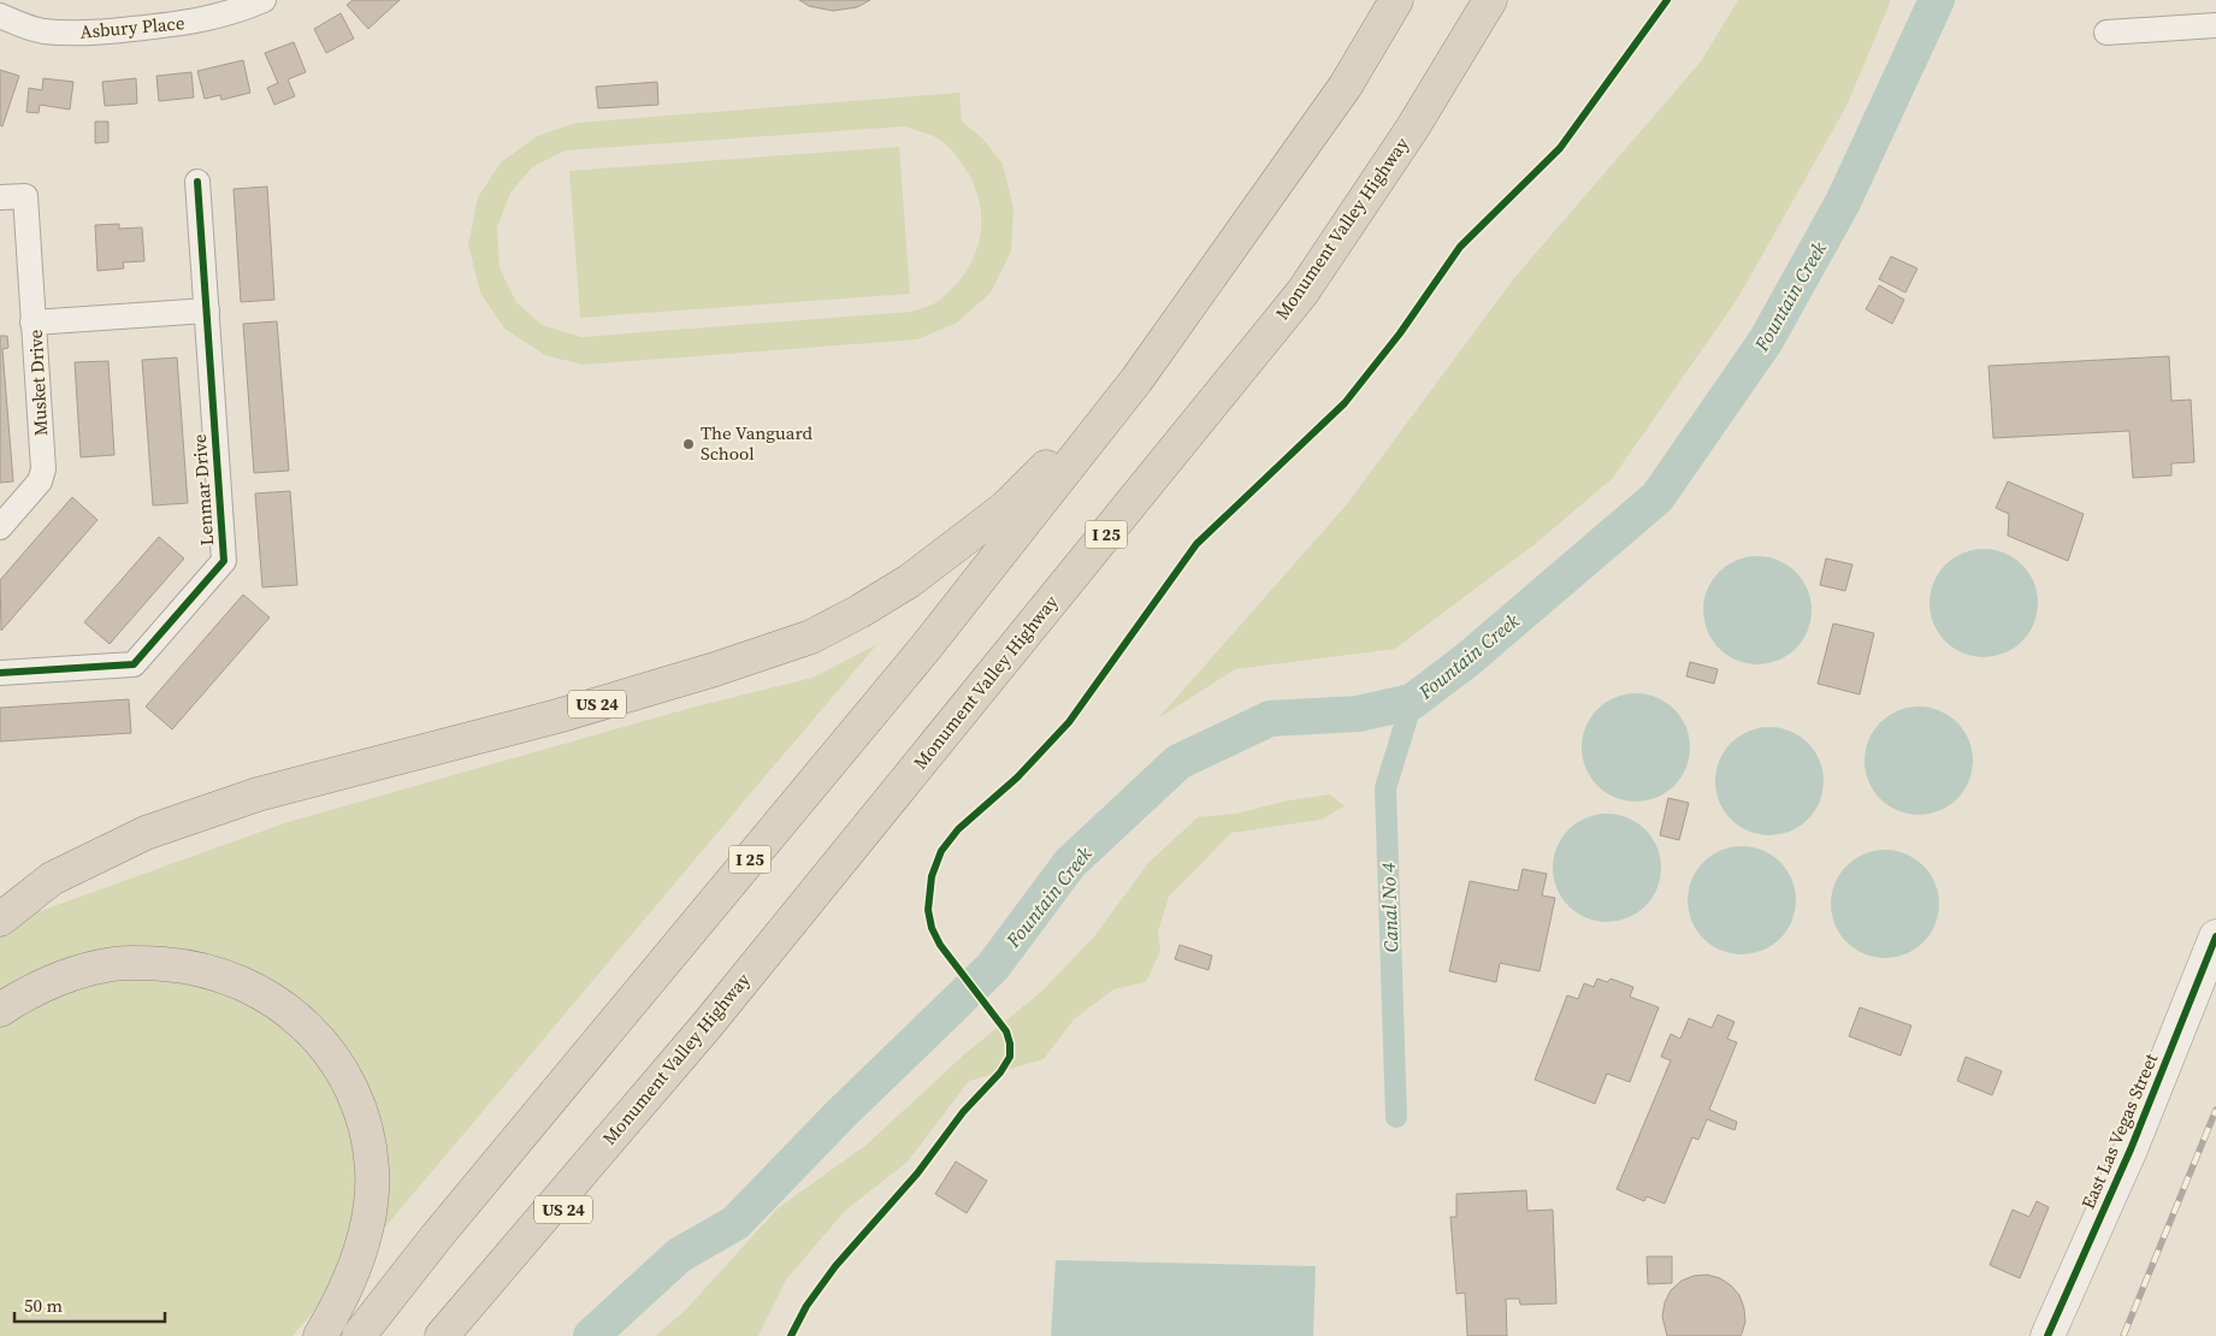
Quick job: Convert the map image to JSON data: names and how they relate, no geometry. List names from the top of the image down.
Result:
{
  "streets": {
    "highway": ["Monument Valley Highway", "I 25", "US 24"],
    "street": [
      "Asbury Place",
      "Musket Drive",
      "Lenmar Drive",
      "East Las Vegas Street"
    ]
  },
  "crossings": [
    ["Monument Valley Highway", "US 24"],
    ["Musket Drive", "Lenmar Drive"],
    ["I 25", "US 24"]
  ],
  "water": ["Fountain Creek", "Canal No 4"],
  "places": ["The Vanguard School"],
  "scale_bar": "50 m"
}
